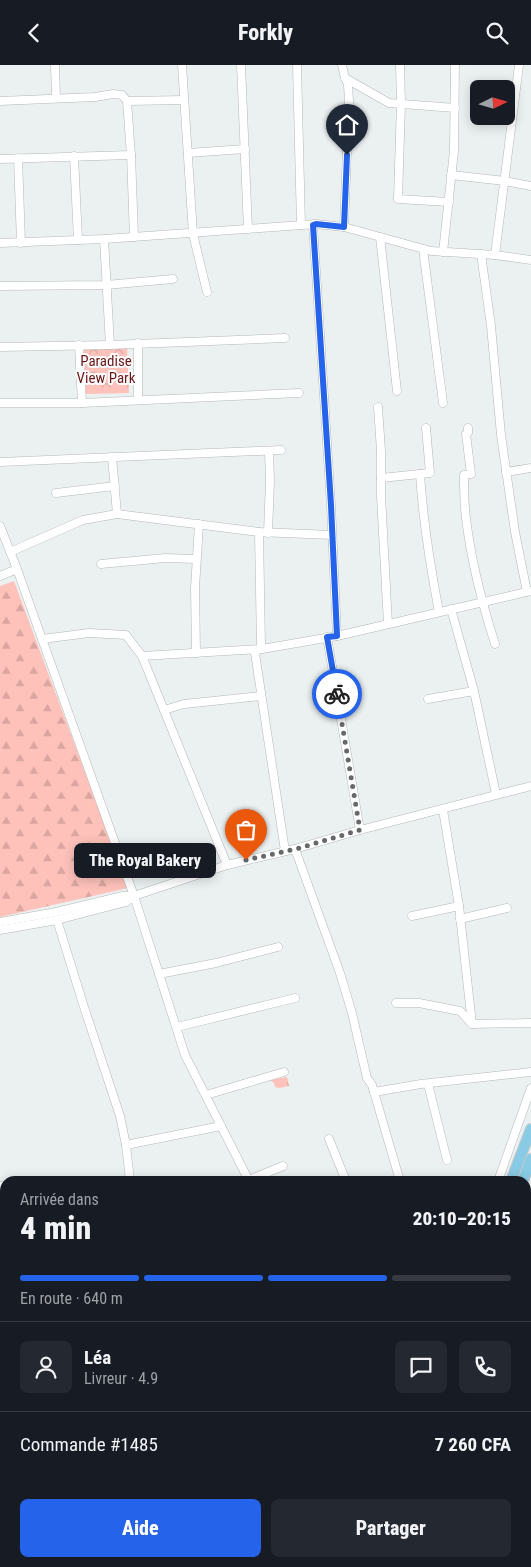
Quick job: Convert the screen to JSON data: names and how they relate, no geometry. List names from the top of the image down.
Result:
{
  "parks": ["Paradise View Park"],
  "places": ["The Royal Bakery"],
  "north": "right",
  "page": {
    "header": "Forkly",
    "bubble": "The Royal Bakery",
    "heading": ["4 min", "Arrivée dans", "20:10–20:15"],
    "panel": [
      "Léa",
      "Livreur · 4.9",
      "Commande #1485",
      "7 260 CFA"
    ],
    "bar": "En route · 640 m",
    "buttons": ["Aide", "Partager"]
  }
}
